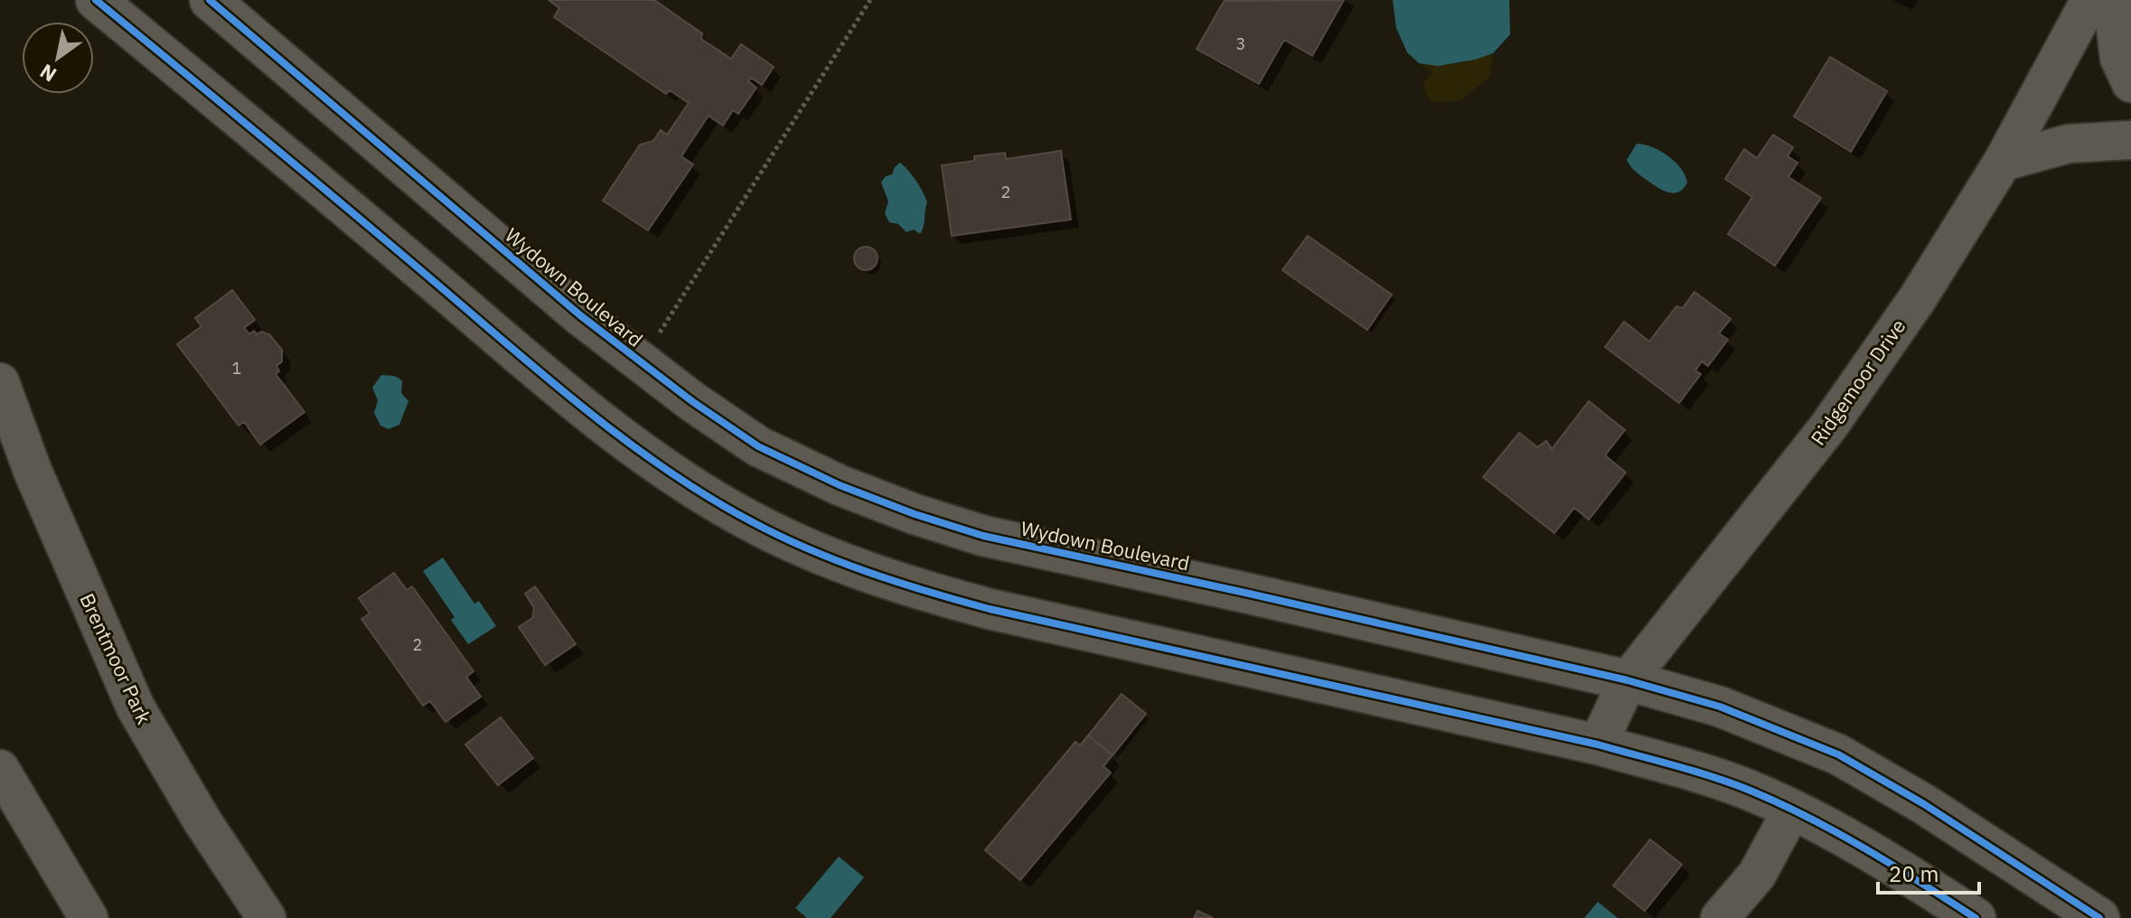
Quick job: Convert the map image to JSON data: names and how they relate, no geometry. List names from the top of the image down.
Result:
{
  "streets": {
    "street": ["Wydown Boulevard", "Ridgemoor Drive", "Brentmoor Park"]
  },
  "crossings": [
    ["Wydown Boulevard", "Ridgemoor Drive"]
  ],
  "house_numbers": [
    "3",
    "2",
    "1",
    "2"
  ],
  "scale_bar": "20 m",
  "north": "bottom left"
}
